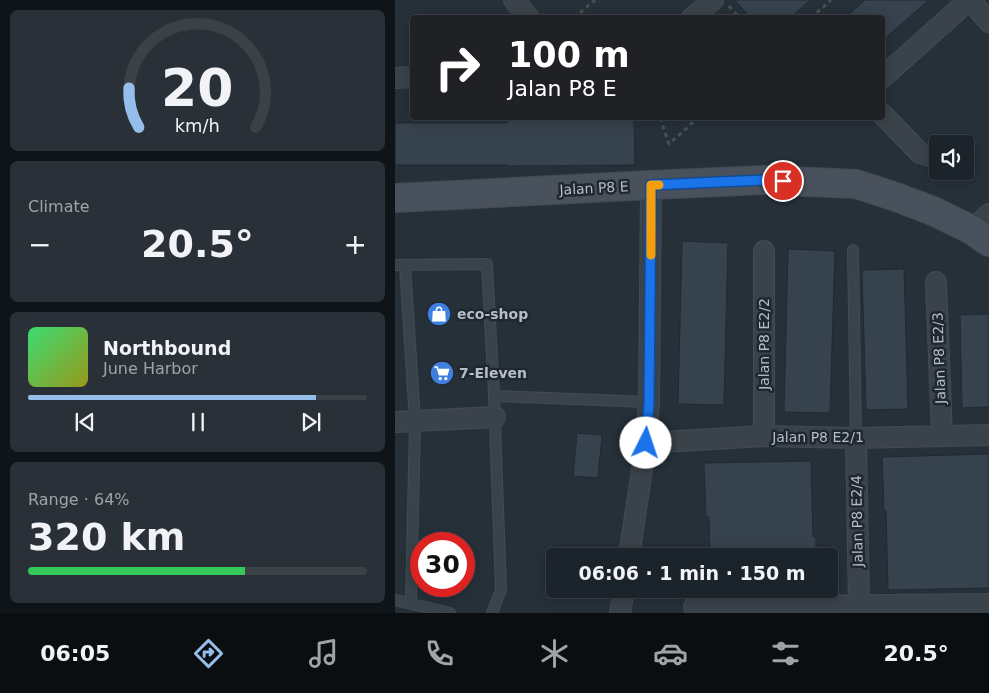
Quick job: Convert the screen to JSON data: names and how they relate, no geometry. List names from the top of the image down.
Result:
{
  "streets": {
    "street": [
      "Jalan P8 E",
      "Jalan P8 E2/2",
      "Jalan P8 E2/3",
      "Jalan P8 E2/1",
      "Jalan P8 E2/4"
    ]
  },
  "crossings": [
    ["Jalan P8 E2/2", "Jalan P8 E2/1"],
    ["Jalan P8 E2/3", "Jalan P8 E2/1"],
    ["Jalan P8 E2/1", "Jalan P8 E2/4"]
  ],
  "places": {
    "shop": ["eco-shop"],
    "supermarket": ["7-Eleven"]
  },
  "page": {
    "turn": ["100 m", "Jalan P8 E"],
    "tile": [
      "Climate",
      ["Range · 64%", "320 km"]
    ],
    "heat": ["−", "20.5°", "+"],
    "song": ["Northbound", "June Harbor"],
    "limit": "30",
    "trip": "06:06 · 1 min · 150 m",
    "tabs": ["06:05", "20.5°"],
    "gauge": ["20", "km/h"]
  }
}
